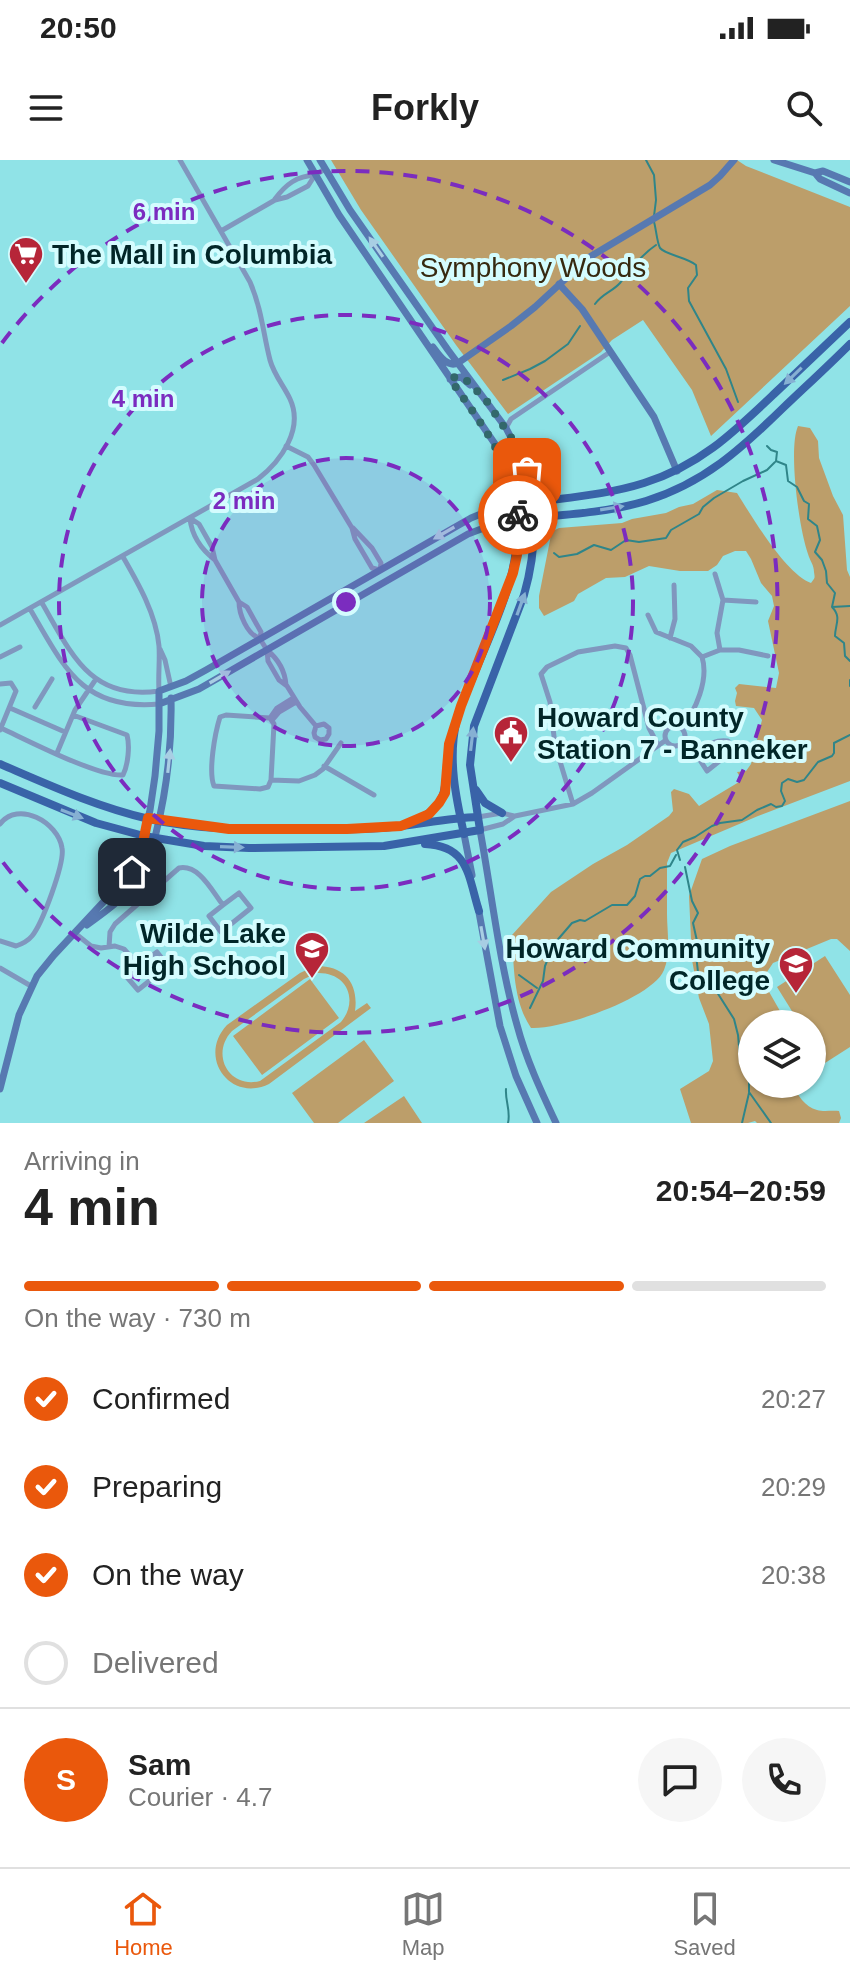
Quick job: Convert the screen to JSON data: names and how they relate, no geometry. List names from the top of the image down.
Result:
{
  "parks": ["Symphony Woods"],
  "places": {
    "supermarket": ["The Mall in Columbia"],
    "public building": ["Howard County Station 7 - Banneker"],
    "school or university": ["Wilde Lake High School", "Howard Community College"]
  },
  "page": {
    "status": "20:50",
    "header": "Forkly",
    "heading": ["4 min", "Arriving in", "20:54–20:59"],
    "panel": ["Sam", "Courier · 4.7"],
    "bar": "On the way · 730 m",
    "list": [
      ["Confirmed", "20:27"],
      ["Preparing", "20:29"],
      ["On the way", "20:38"],
      "Delivered"
    ],
    "round": "S",
    "tabs": ["Home", "Map", "Saved"]
  },
  "rings": ["6 min", "4 min", "2 min"]
}
